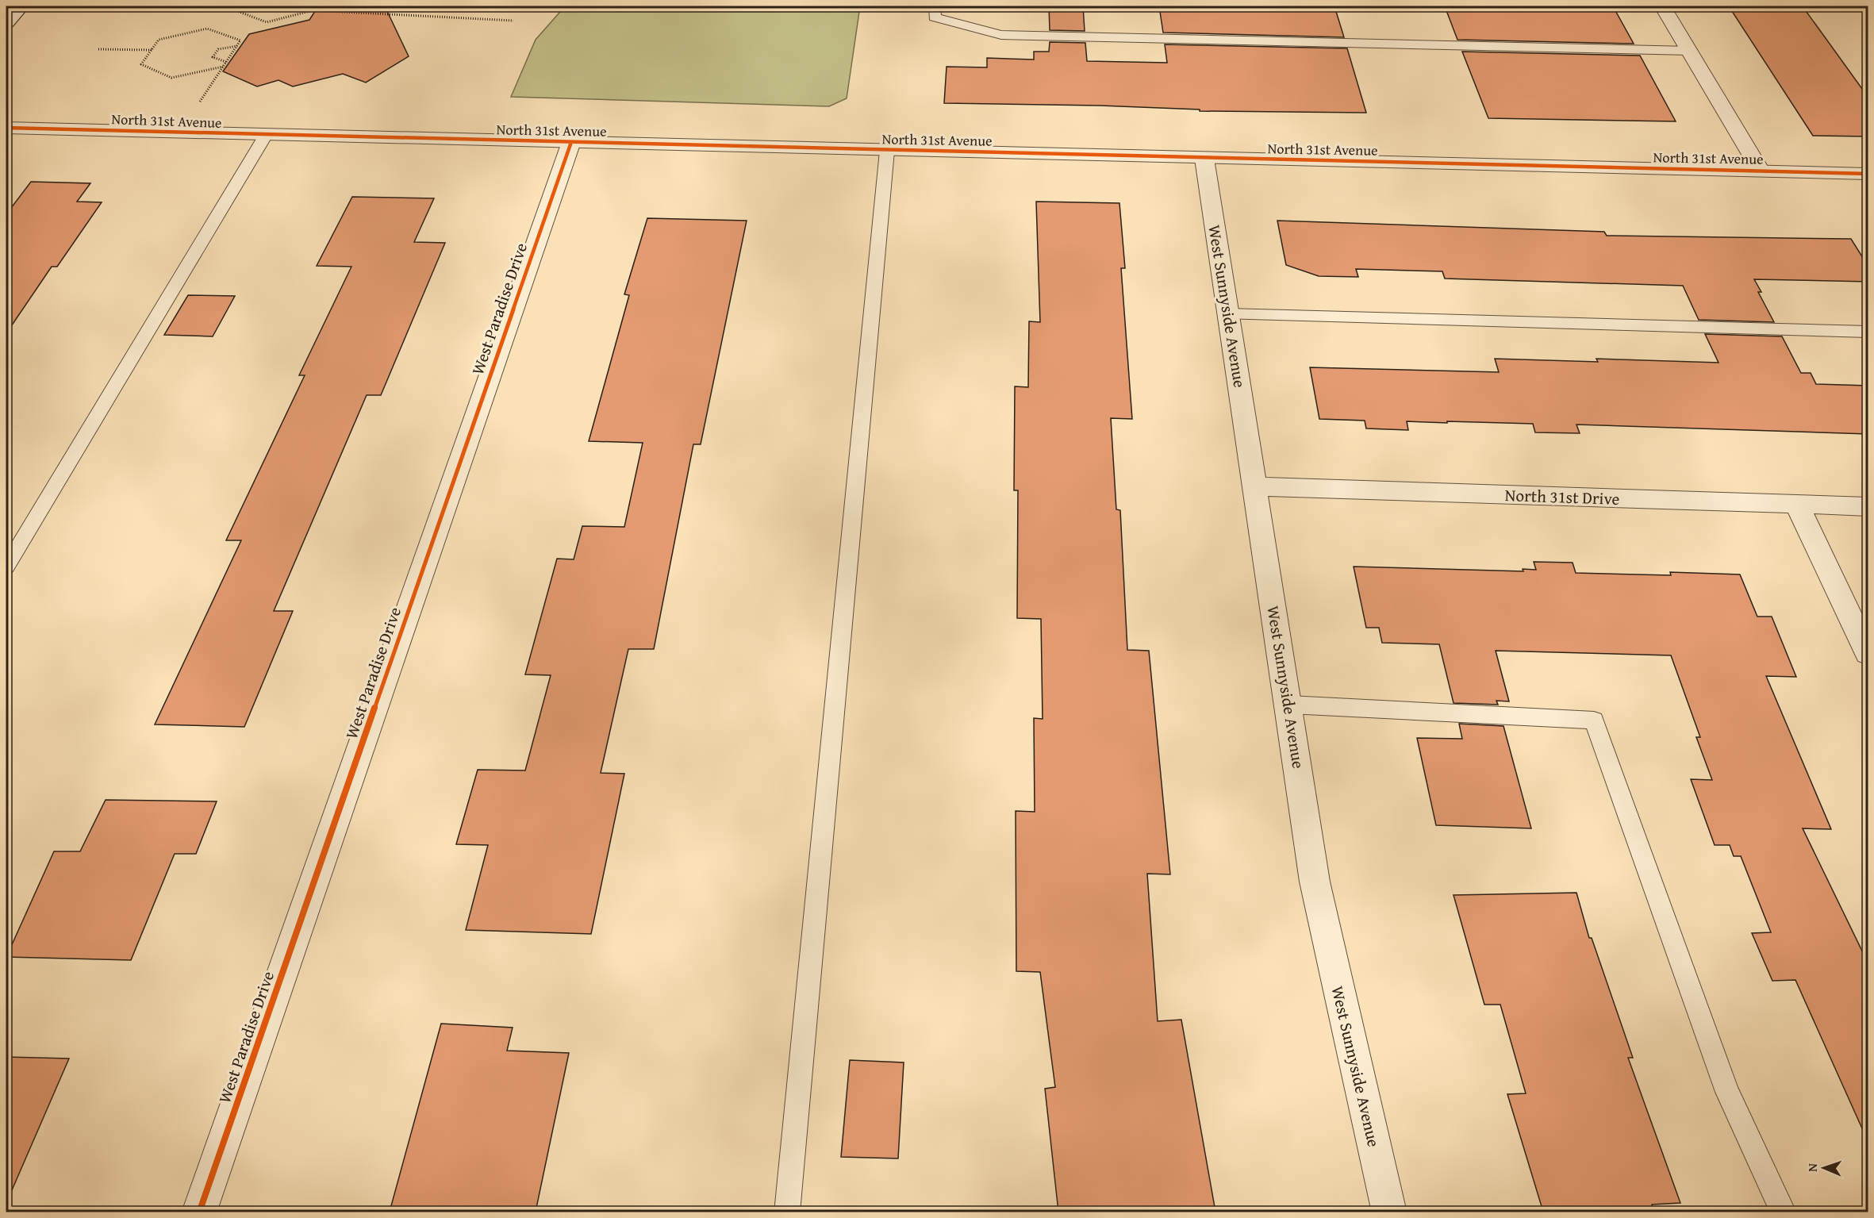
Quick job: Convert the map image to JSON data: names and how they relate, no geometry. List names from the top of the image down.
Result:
{
  "streets": {
    "street": [
      "North 31st Avenue",
      "West Sunnyside Avenue",
      "West Paradise Drive",
      "North 31st Drive"
    ]
  },
  "crossings": [
    ["North 31st Avenue", "West Sunnyside Avenue"],
    ["North 31st Avenue", "West Paradise Drive"],
    ["West Sunnyside Avenue", "North 31st Drive"]
  ],
  "north": "left"
}
